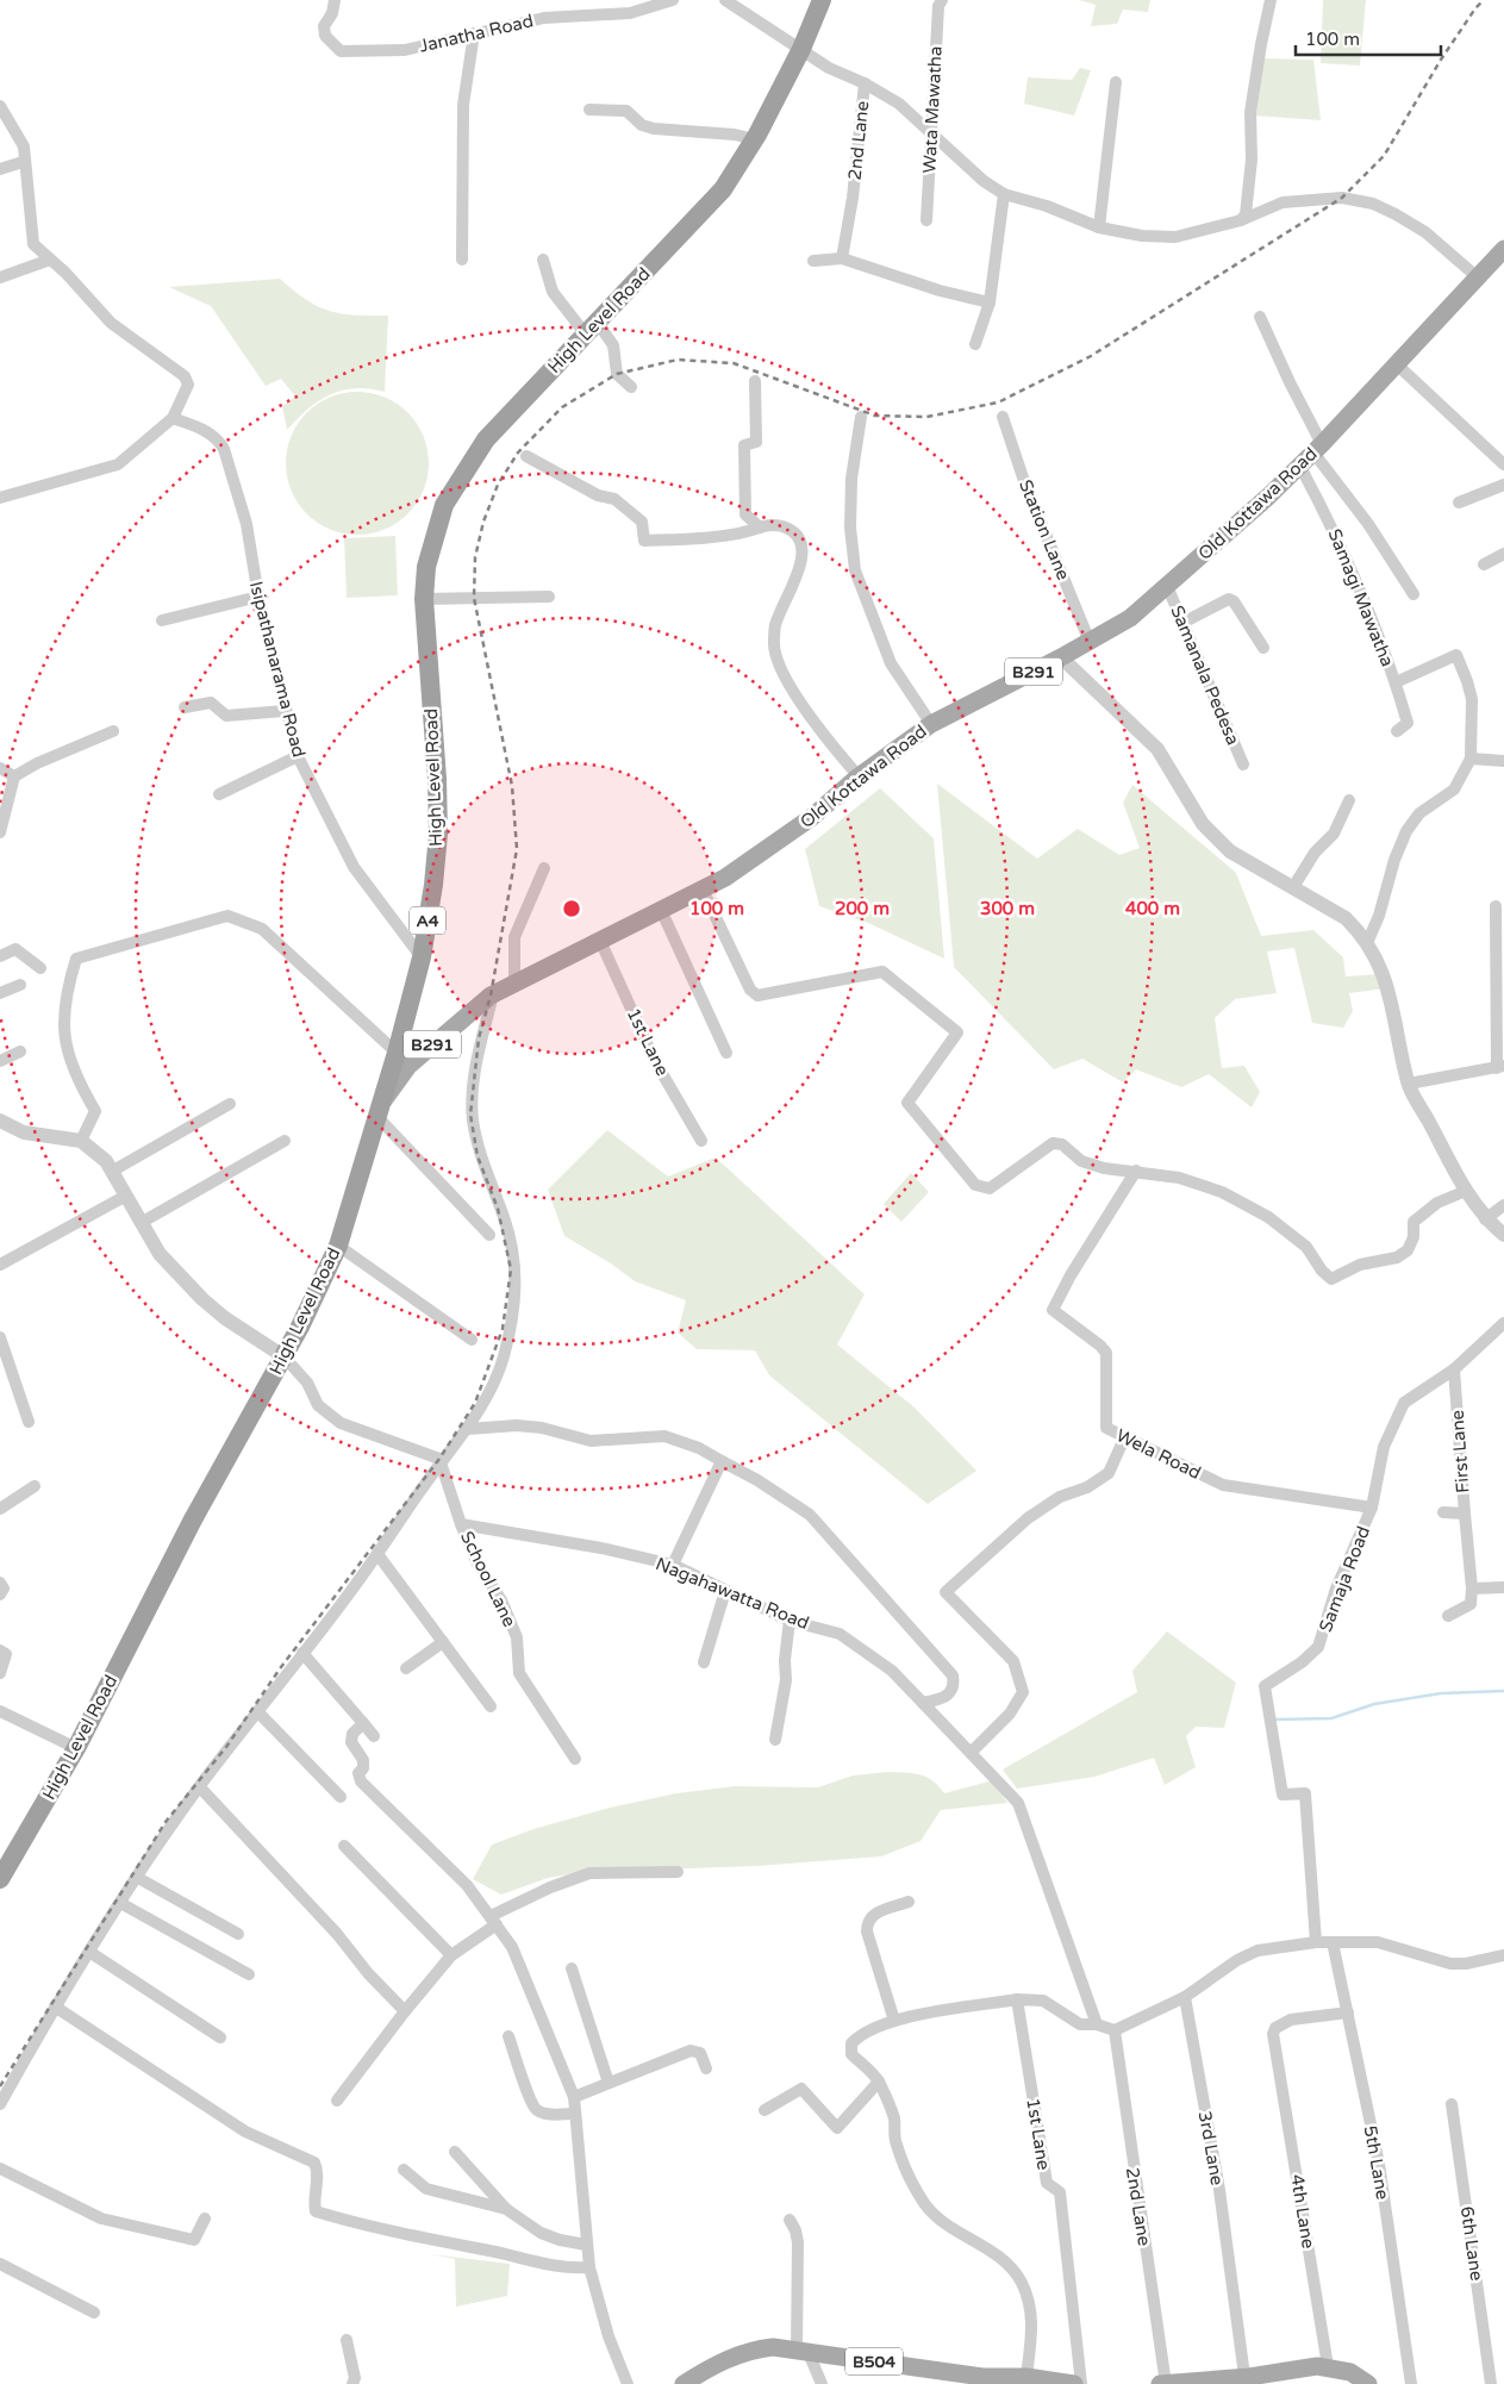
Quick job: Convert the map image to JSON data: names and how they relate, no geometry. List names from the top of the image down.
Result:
{
  "streets": {
    "highway": ["High Level Road", "A4"],
    "main road": ["Old Kottawa Road", "B291", "B504"],
    "street": [
      "Janatha Road",
      "Wata Mawatha",
      "2nd Lane",
      "Station Lane",
      "Samagi Mawatha",
      "Isipathanarama Road",
      "Samanala Pedesa",
      "1st Lane",
      "First Lane",
      "Wela Road",
      "School Lane",
      "Samaja Road",
      "Nagahawatta Road",
      "3rd Lane",
      "5th Lane",
      "4th Lane",
      "6th Lane"
    ]
  },
  "crossings": [
    ["High Level Road", "Old Kottawa Road"],
    ["High Level Road", "Isipathanarama Road"],
    ["Old Kottawa Road", "Station Lane"],
    ["Old Kottawa Road", "Samagi Mawatha"],
    ["Old Kottawa Road", "Samanala Pedesa"],
    ["Old Kottawa Road", "1st Lane"],
    ["First Lane", "Samaja Road"],
    ["Wela Road", "Samaja Road"],
    ["School Lane", "Nagahawatta Road"],
    ["5th Lane", "4th Lane"]
  ],
  "scale_bar": "100 m",
  "rings": [
    "100 m",
    "200 m",
    "300 m",
    "400 m"
  ]
}
